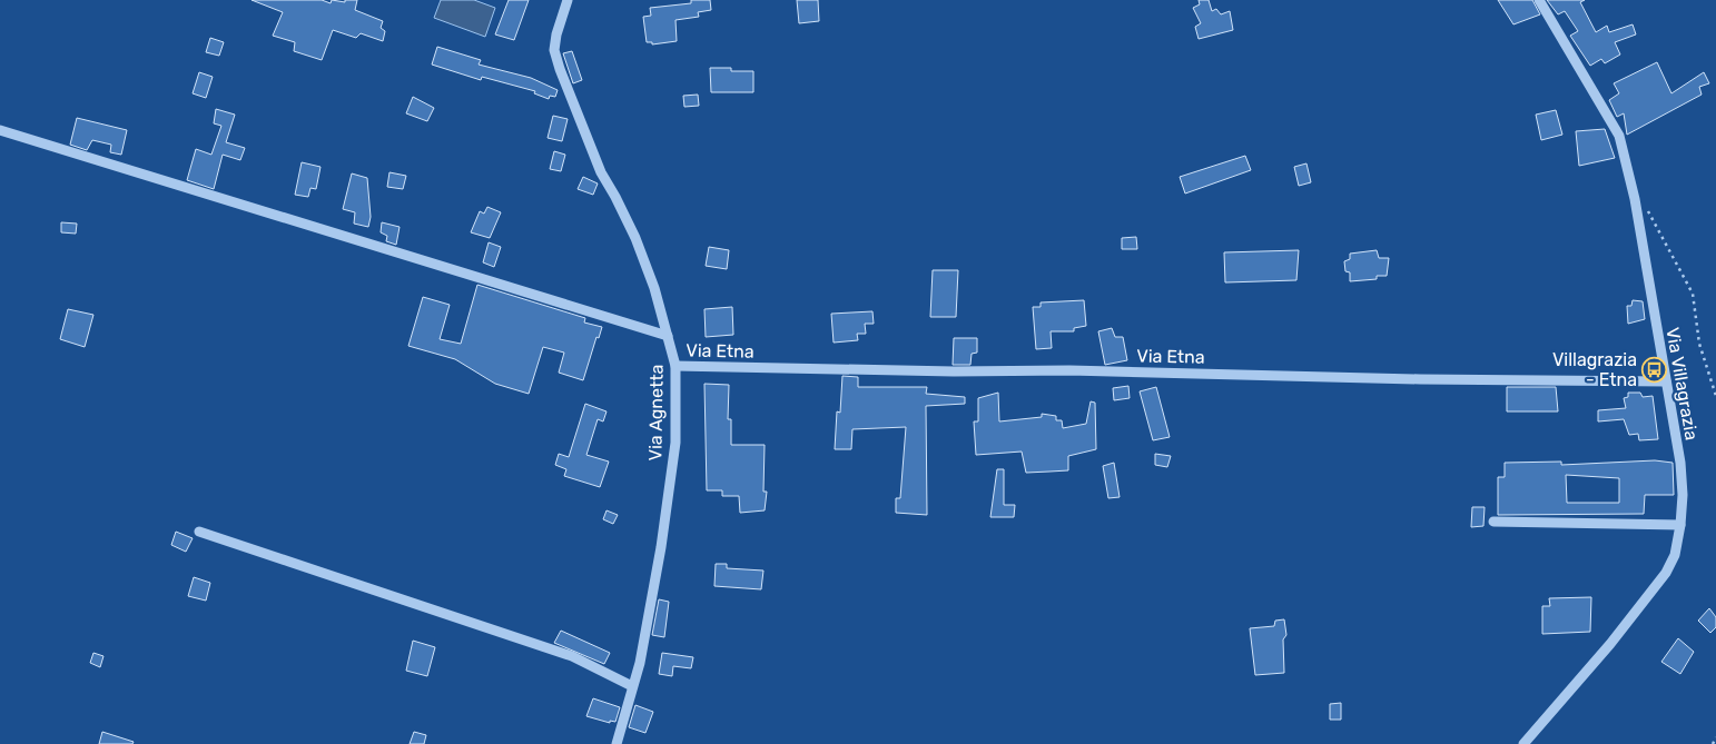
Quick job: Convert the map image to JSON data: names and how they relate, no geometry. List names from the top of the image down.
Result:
{
  "streets": {
    "street": ["Via Etna", "Via Villagrazia", "Via Agnetta"]
  },
  "crossings": [
    ["Via Etna", "Via Villagrazia"],
    ["Via Etna", "Via Agnetta"]
  ],
  "places": {
    "bus stop": ["Villagrazia - Etna"]
  }
}
